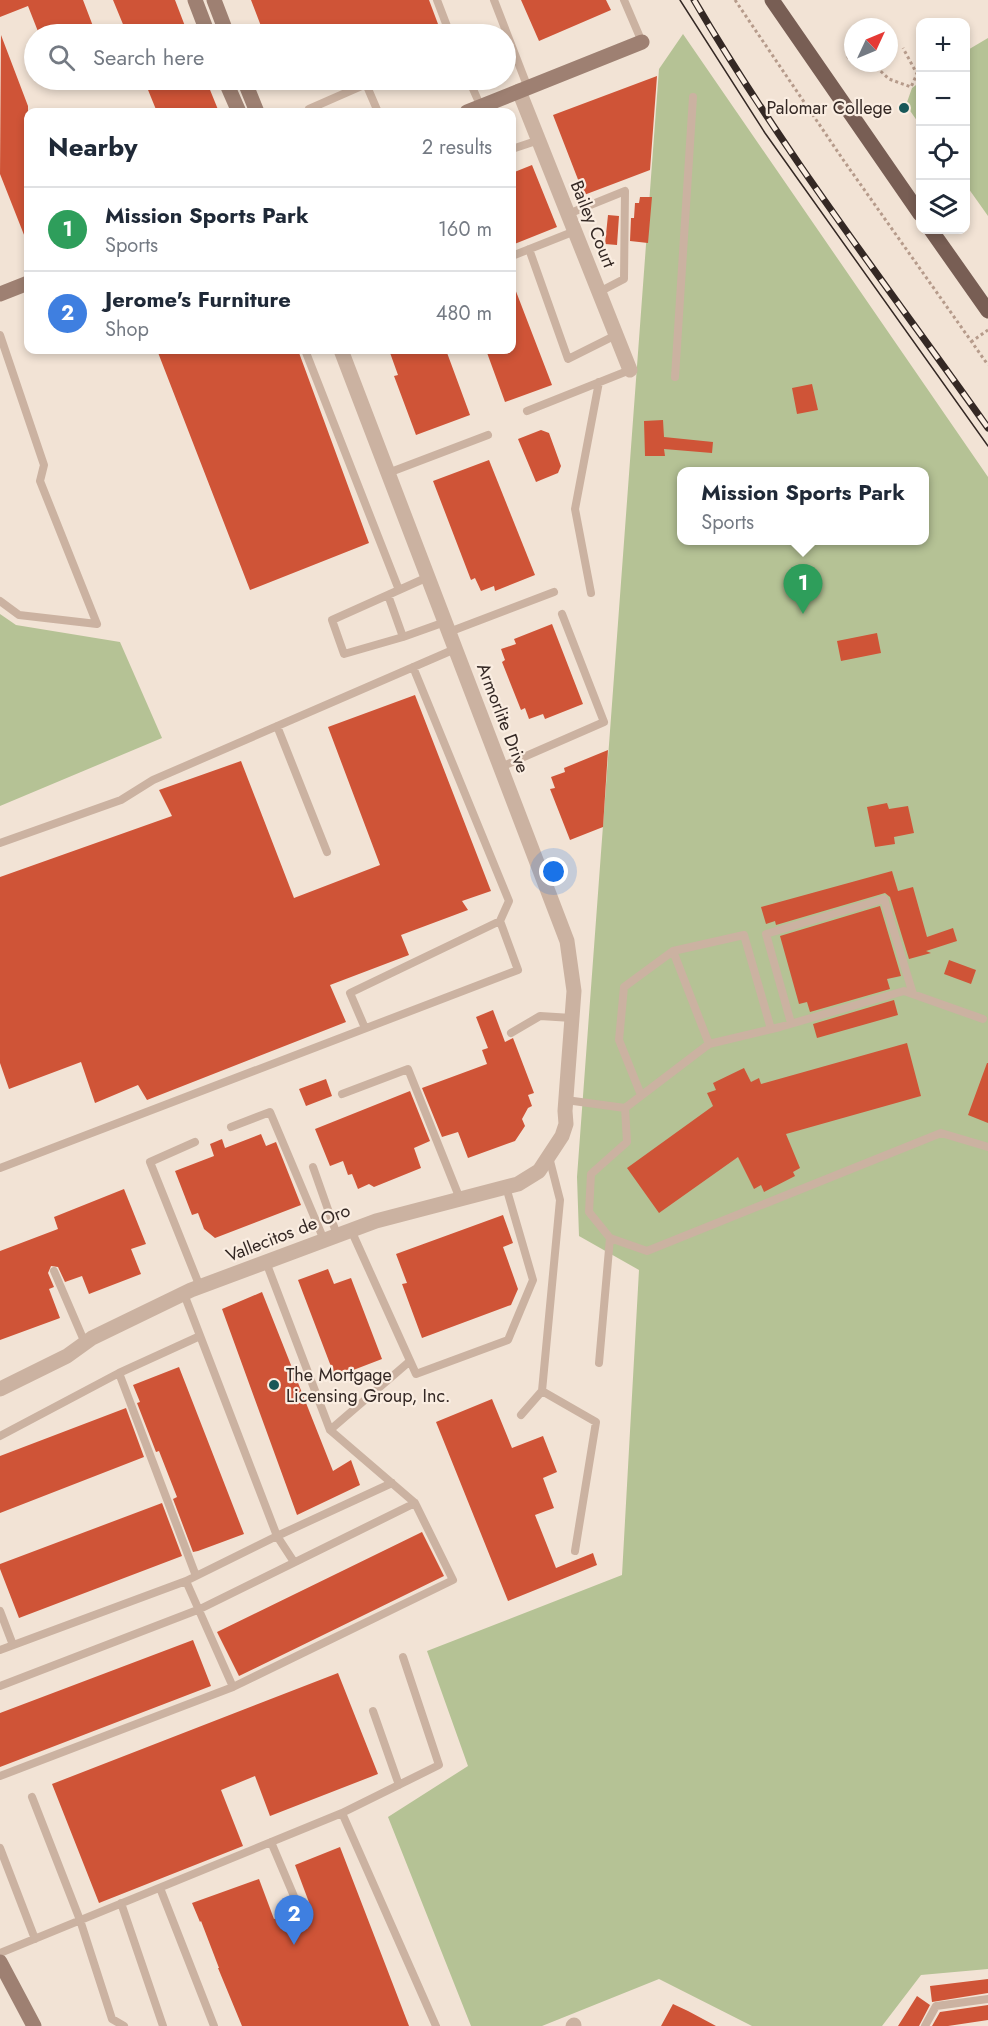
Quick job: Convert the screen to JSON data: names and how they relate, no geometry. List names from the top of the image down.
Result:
{
  "streets": {
    "street": ["Bailey Court", "Armorlite Drive", "Vallecitos de Oro"]
  },
  "crossings": [
    ["Armorlite Drive", "Vallecitos de Oro"]
  ],
  "places": ["Palomar College", "The Mortgage Licensing Group, Inc."],
  "north": "top right",
  "page": {
    "map_buttons": ["+", "−"],
    "search": "Search here",
    "heading": ["Nearby", "2 results"],
    "list": [
      {
        "mark": "1",
        "name": "Mission Sports Park",
        "note": "Sports",
        "value": "160 m"
      },
      {
        "mark": "2",
        "name": "Jerome's Furniture",
        "note": "Shop",
        "value": "480 m"
      }
    ],
    "popup": ["Mission Sports Park", "Sports"],
    "pins": ["1", "2"]
  }
}
